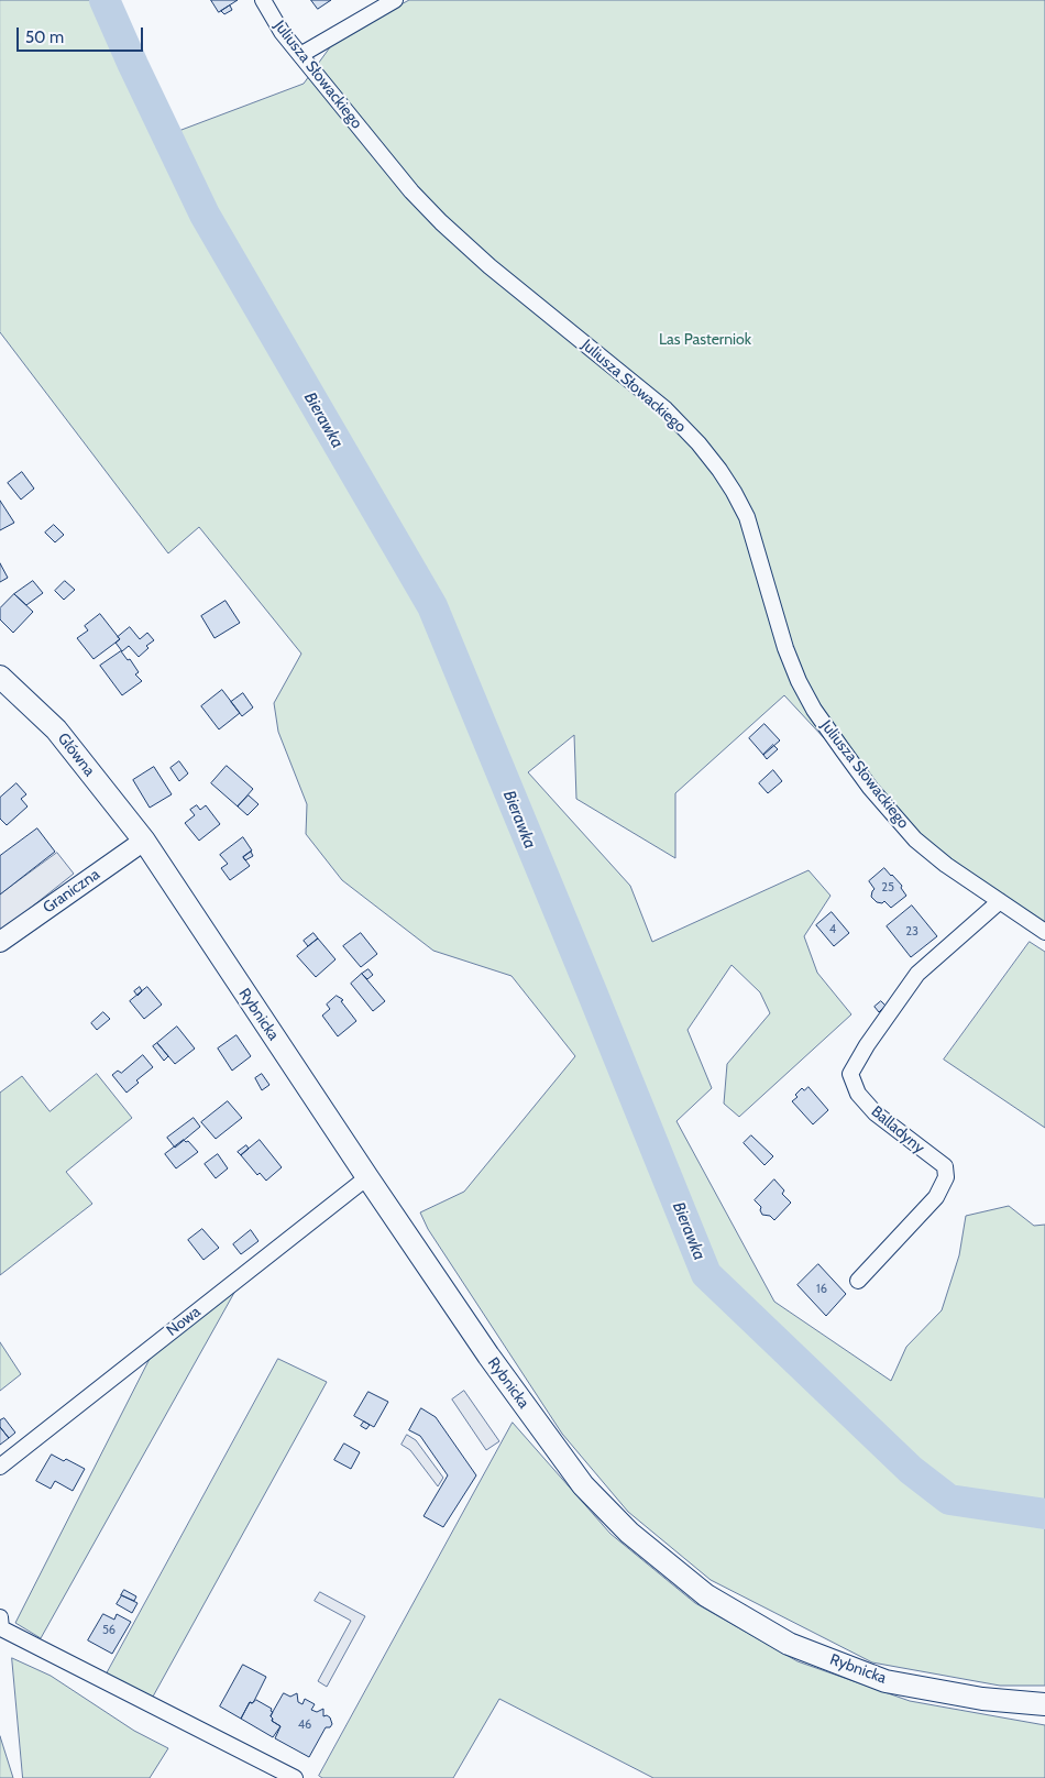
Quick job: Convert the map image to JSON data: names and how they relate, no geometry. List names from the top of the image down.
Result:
{
  "streets": {
    "main road": ["Główna", "Rybnicka"],
    "street": [
      "Juliusza Słowackiego",
      "Graniczna",
      "Balladyny",
      "Nowa"
    ]
  },
  "crossings": [
    ["Juliusza Słowackiego", "Balladyny"],
    ["Główna", "Graniczna"],
    ["Główna", "Rybnicka"],
    ["Graniczna", "Rybnicka"],
    ["Rybnicka", "Nowa"]
  ],
  "water": ["Bierawka"],
  "parks": ["Las Pasterniok"],
  "house_numbers": [
    "25",
    "4",
    "23",
    "16",
    "56",
    "46"
  ],
  "scale_bar": "50 m"
}
